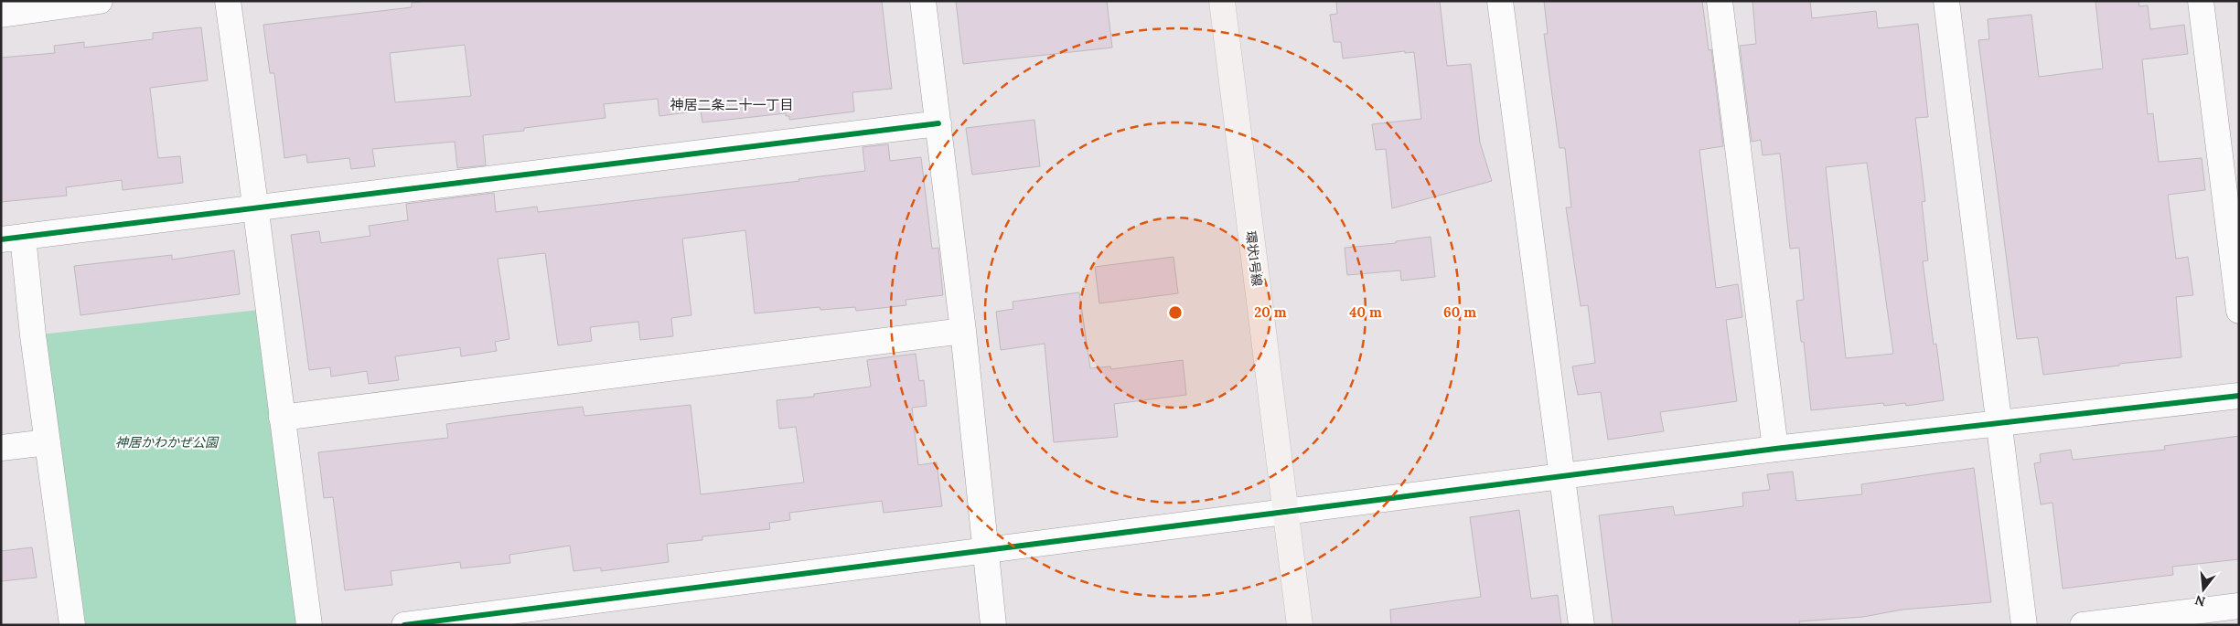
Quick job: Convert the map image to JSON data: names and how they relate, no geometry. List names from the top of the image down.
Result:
{
  "streets": {
    "main road": ["環状1号線"]
  },
  "districts": ["神居二条二十一丁目"],
  "parks": ["神居かわかぜ公園"],
  "north": "bottom",
  "rings": ["20 m", "40 m", "60 m"]
}
